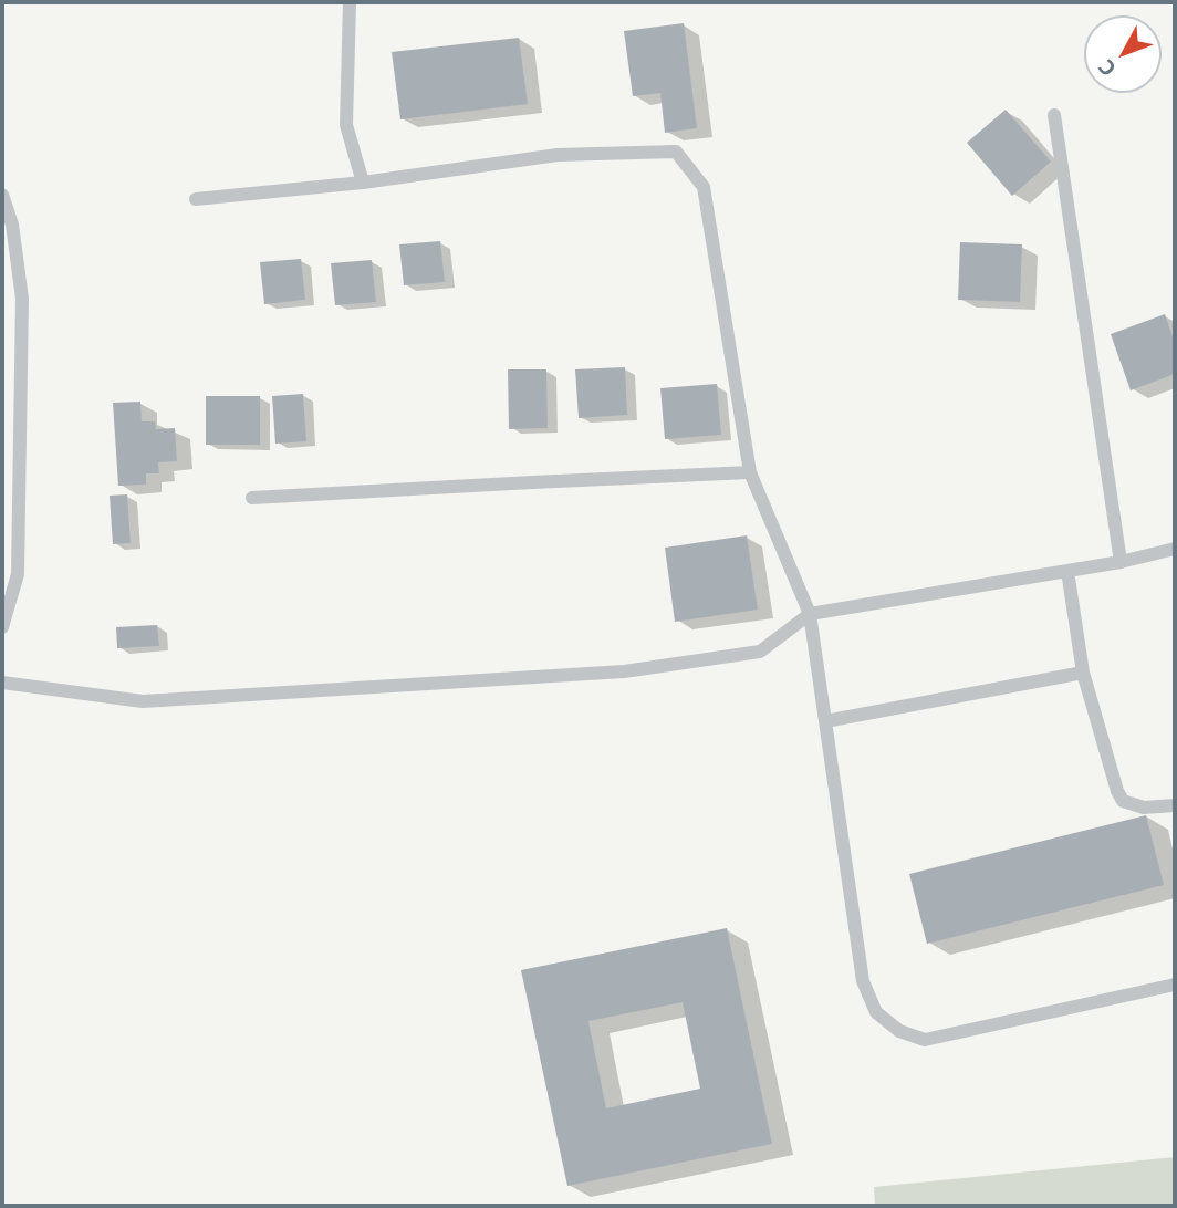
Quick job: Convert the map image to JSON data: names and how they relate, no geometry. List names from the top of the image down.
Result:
{
  "north": "bottom left"
}
